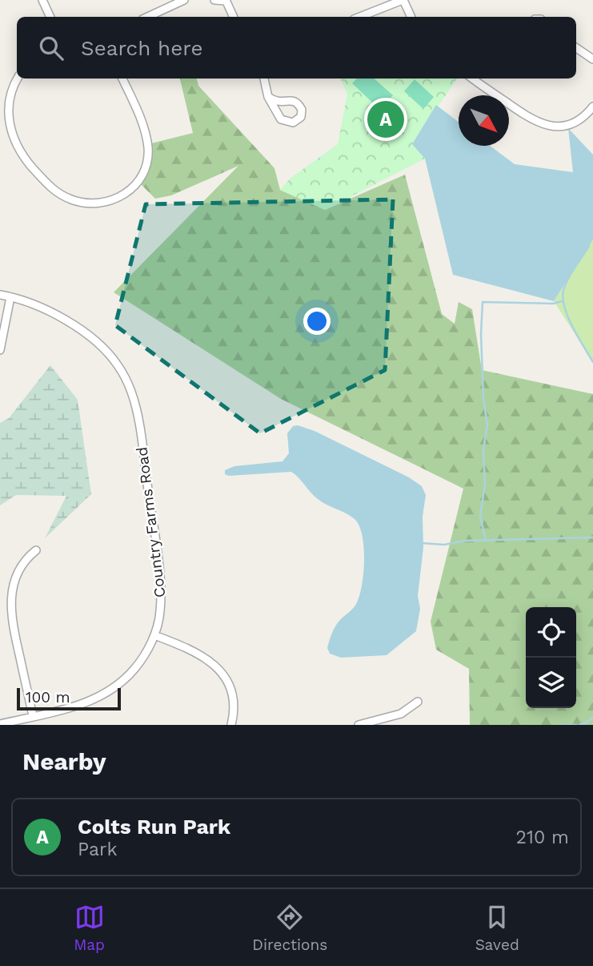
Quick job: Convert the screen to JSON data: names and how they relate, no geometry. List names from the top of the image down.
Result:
{
  "streets": {
    "street": ["Country Farms Road"]
  },
  "scale_bar": "100 m",
  "north": "bottom right",
  "page": {
    "search": "Search here",
    "pins": "A",
    "scale": "100 m",
    "heading": "Nearby",
    "list": [
      {
        "mark": "A",
        "name": "Colts Run Park",
        "note": "Park",
        "value": "210 m"
      }
    ],
    "nav": ["Map", "Directions", "Saved"]
  }
}
